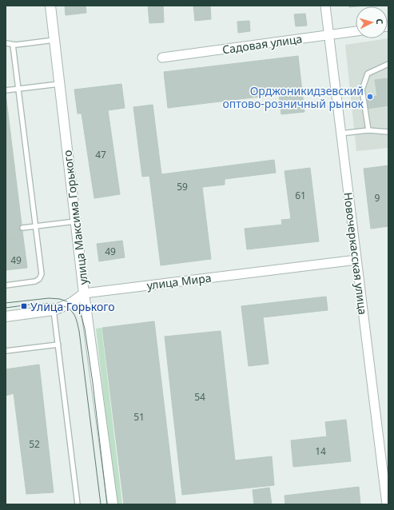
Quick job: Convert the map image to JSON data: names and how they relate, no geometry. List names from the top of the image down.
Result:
{
  "streets": {
    "street": [
      "Садовая улица",
      "улица Максима Горького",
      "Новочеркасская улица",
      "улица Мира"
    ]
  },
  "crossings": [
    ["Садовая улица", "Новочеркасская улица"],
    ["улица Максима Горького", "улица Мира"],
    ["Новочеркасская улица", "улица Мира"]
  ],
  "places": {
    "other": ["Орджоникидзевский оптово-розничный рынок"],
    "transit": ["Улица Горького"]
  },
  "house_numbers": [
    "47",
    "59",
    "61",
    "9",
    "49",
    "49",
    "54",
    "51",
    "52",
    "14"
  ],
  "north": "right"
}
